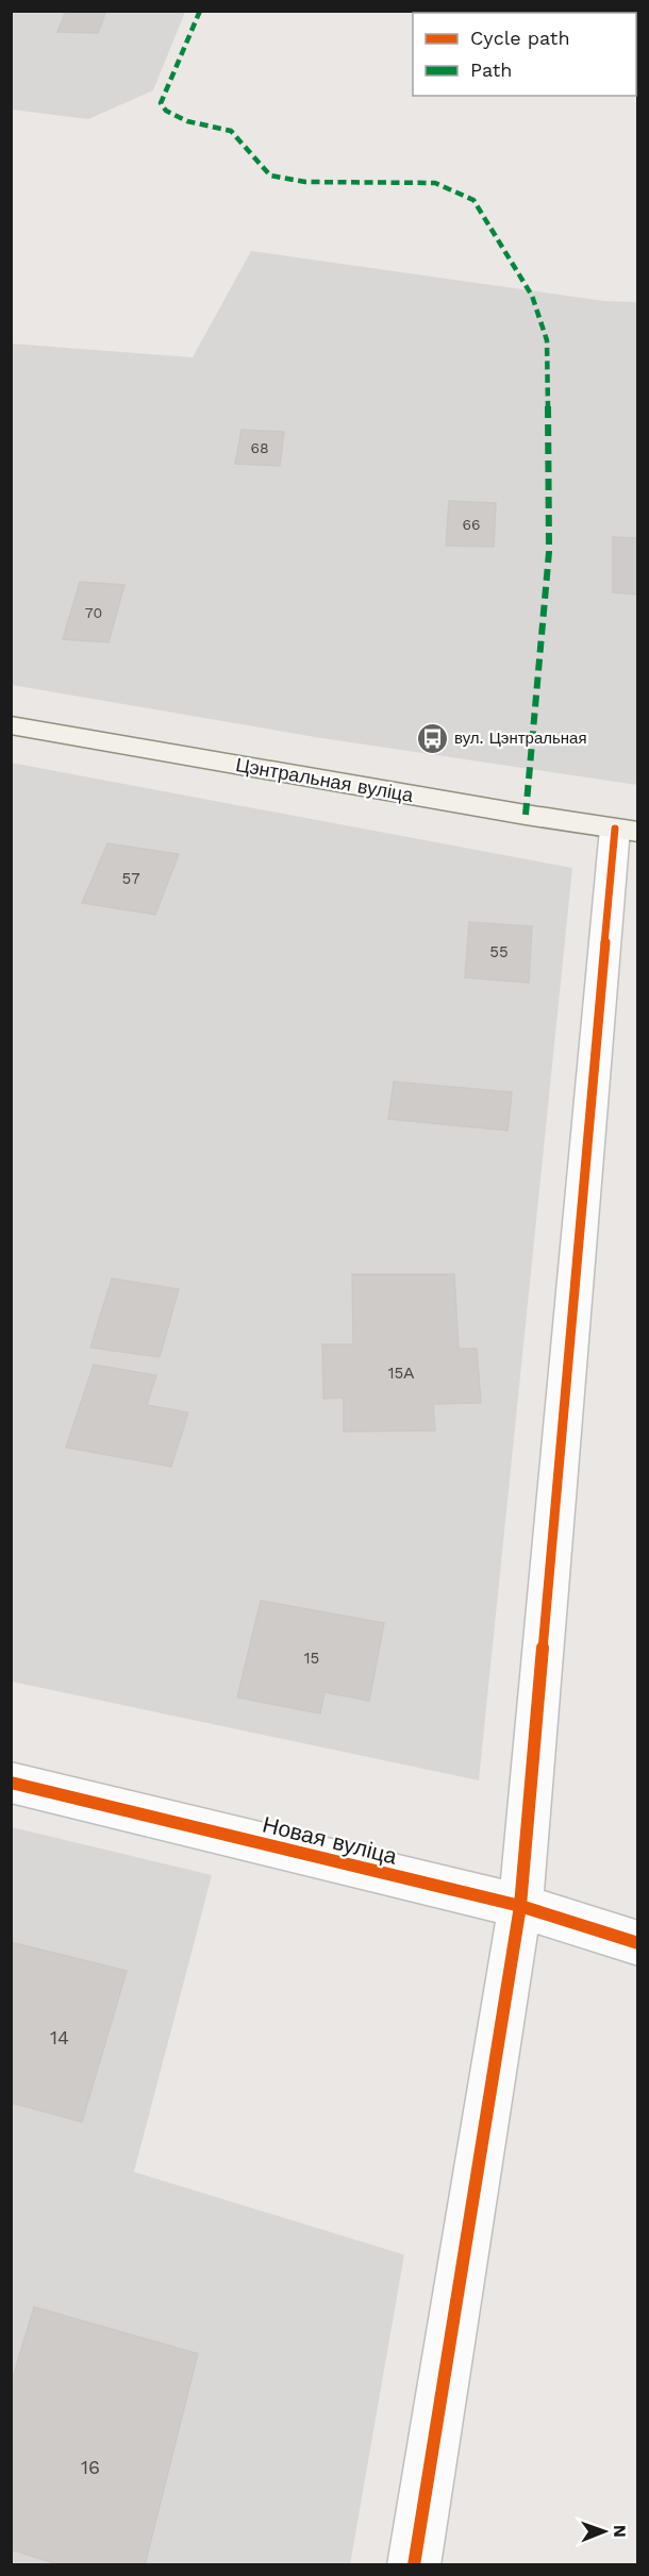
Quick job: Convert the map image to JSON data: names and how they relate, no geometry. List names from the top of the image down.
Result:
{
  "streets": {
    "street": ["Цэнтральная вуліца", "Новая вуліца"]
  },
  "places": {
    "bus stop": ["вул. Цэнтральная"]
  },
  "house_numbers": [
    "68",
    "66",
    "70",
    "57",
    "55",
    "15А",
    "15",
    "14",
    "16"
  ],
  "legend": ["Cycle path", "Path"],
  "north": "right"
}
